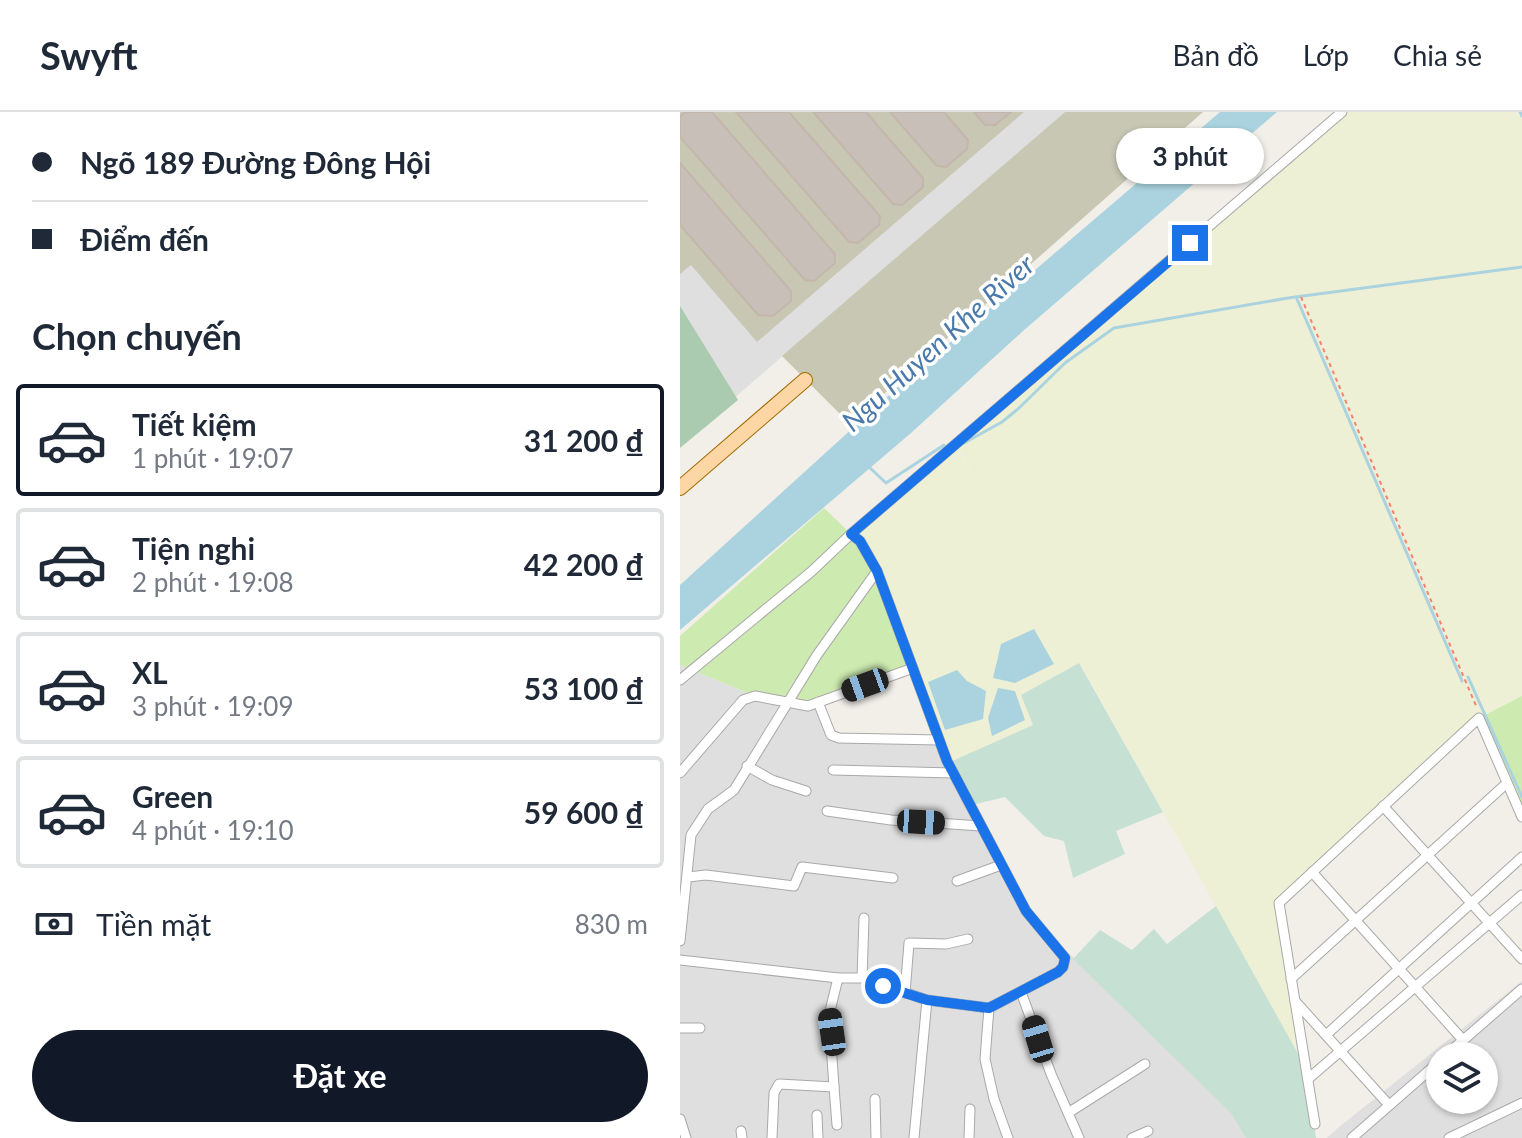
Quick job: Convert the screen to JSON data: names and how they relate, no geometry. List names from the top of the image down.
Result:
{
  "water": ["Ngu Huyen Khe River"],
  "page": {
    "header": "Swyft",
    "nav": ["Bản đồ", "Lớp", "Chia sẻ"],
    "banner": ["Ngõ 189 Đường Đông Hội", "Điểm đến"],
    "bubble": "3 phút",
    "heading": "Chọn chuyến",
    "list": [
      {
        "name": "Tiết kiệm",
        "note": "1 phút · 19:07",
        "value": "31 200 ₫"
      },
      {
        "name": "Tiện nghi",
        "note": "2 phút · 19:08",
        "value": "42 200 ₫"
      },
      {
        "name": "XL",
        "note": "3 phút · 19:09",
        "value": "53 100 ₫"
      },
      {
        "name": "Green",
        "note": "4 phút · 19:10",
        "value": "59 600 ₫"
      }
    ],
    "pay": ["Tiền mặt", "830 m"],
    "buttons": "Đặt xe"
  }
}
